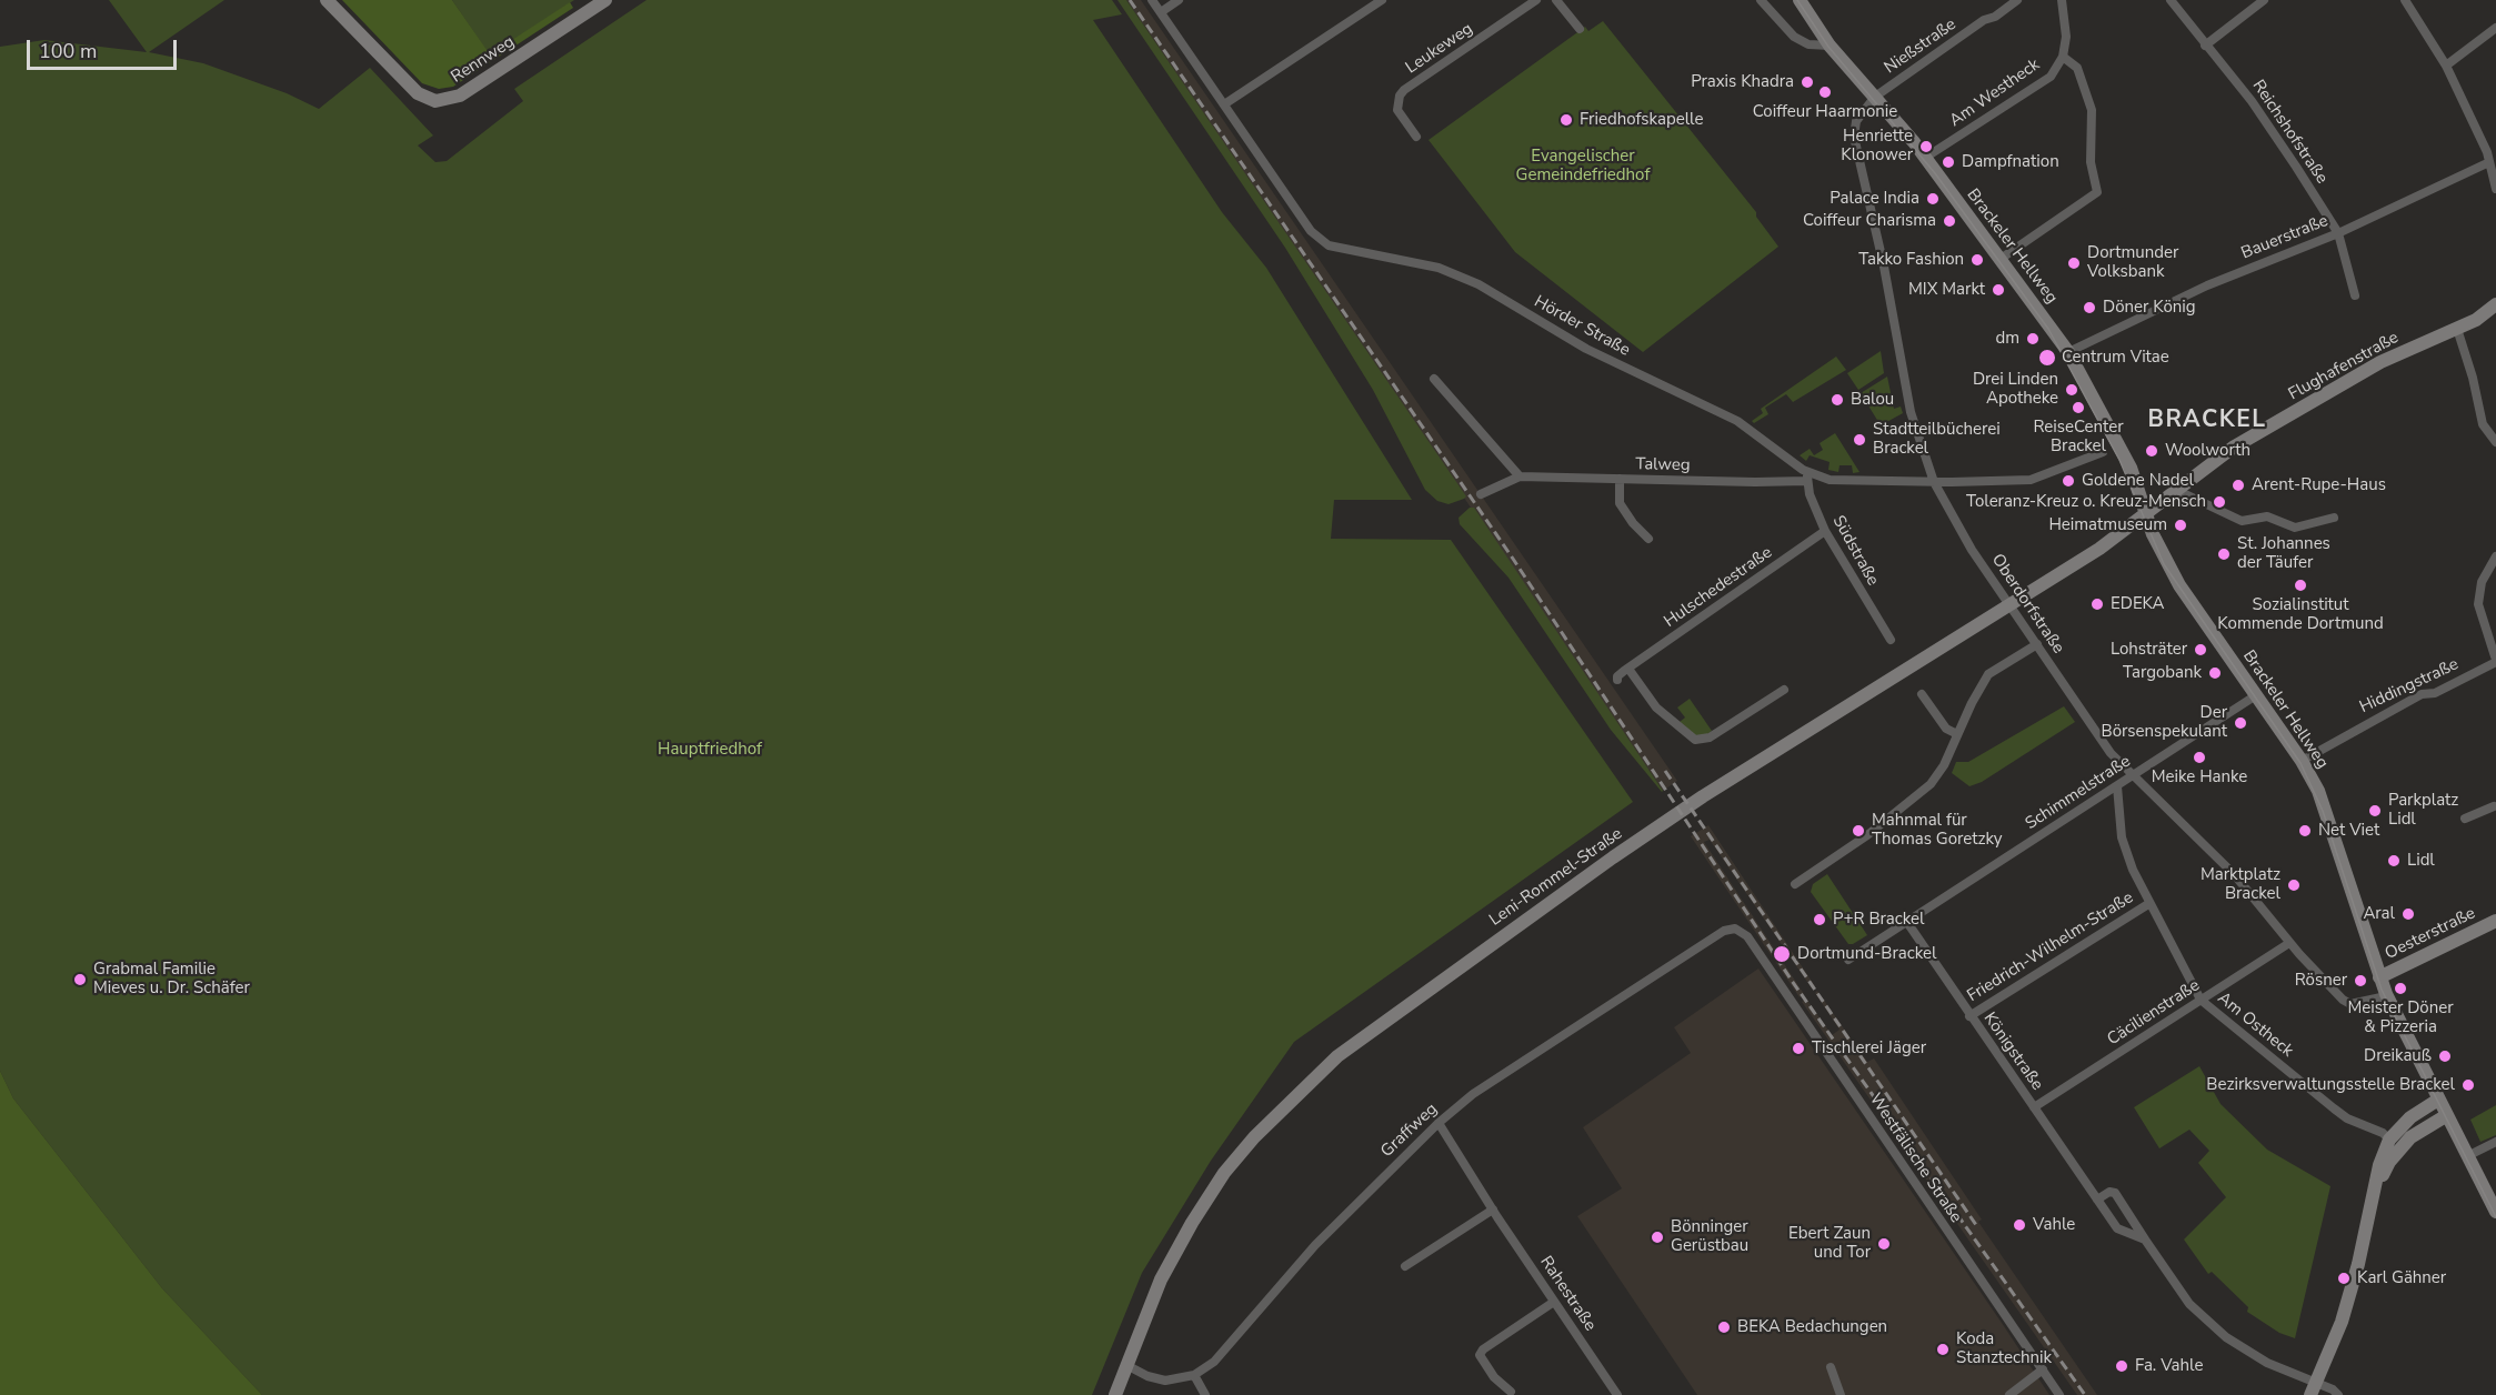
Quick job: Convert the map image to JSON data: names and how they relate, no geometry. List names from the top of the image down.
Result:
{
  "streets": {
    "main road": [
      "Rennweg",
      "Brackeler Hellweg",
      "Flughafenstraße",
      "Leni-Rommel-Straße",
      "Oesterstraße"
    ],
    "street": [
      "Nießstraße",
      "Leukeweg",
      "Am Westheck",
      "Reichshofstraße",
      "Bauerstraße",
      "Hörder Straße",
      "Talweg",
      "Südstraße",
      "Hulschedestraße",
      "Oberdorfstraße",
      "Hiddingstraße",
      "Schimmelstraße",
      "Friedrich-Wilhelm-Straße",
      "Cäcilienstraße",
      "Am Ostheck",
      "Königstraße",
      "Graffweg",
      "Westfälische Straße",
      "Rahestraße"
    ]
  },
  "crossings": [
    ["Nießstraße", "Brackeler Hellweg"],
    ["Nießstraße", "Oberdorfstraße"],
    ["Am Westheck", "Brackeler Hellweg"],
    ["Reichshofstraße", "Bauerstraße"],
    ["Bauerstraße", "Brackeler Hellweg"],
    ["Brackeler Hellweg", "Flughafenstraße"],
    ["Brackeler Hellweg", "Oberdorfstraße"],
    ["Brackeler Hellweg", "Hiddingstraße"],
    ["Brackeler Hellweg", "Schimmelstraße"],
    ["Brackeler Hellweg", "Leni-Rommel-Straße"],
    ["Brackeler Hellweg", "Oesterstraße"],
    ["Hörder Straße", "Talweg"],
    ["Hörder Straße", "Südstraße"],
    ["Hörder Straße", "Oberdorfstraße"],
    ["Flughafenstraße", "Leni-Rommel-Straße"],
    ["Talweg", "Südstraße"],
    ["Südstraße", "Hulschedestraße"],
    ["Oberdorfstraße", "Schimmelstraße"],
    ["Oberdorfstraße", "Leni-Rommel-Straße"],
    ["Oberdorfstraße", "Cäcilienstraße"],
    ["Schimmelstraße", "Am Ostheck"],
    ["Schimmelstraße", "Königstraße"],
    ["Leni-Rommel-Straße", "Graffweg"],
    ["Friedrich-Wilhelm-Straße", "Am Ostheck"],
    ["Friedrich-Wilhelm-Straße", "Königstraße"],
    ["Cäcilienstraße", "Am Ostheck"],
    ["Cäcilienstraße", "Königstraße"],
    ["Graffweg", "Westfälische Straße"],
    ["Graffweg", "Rahestraße"]
  ],
  "districts": ["BRACKEL"],
  "parks": ["Evangelischer Gemeindefriedhof", "Hauptfriedhof"],
  "places": [
    "Praxis Khadra",
    "Coiffeur Haarmonie",
    "Friedhofskapelle",
    "Henriette Klonower",
    "Dampfnation",
    "Palace India",
    "Coiffeur Charisma",
    "Takko Fashion",
    "Dortmunder Volksbank",
    "MIX Markt",
    "Döner König",
    "dm",
    "Centrum Vitae",
    "Drei Linden Apotheke",
    "Balou",
    "ReiseCenter Brackel",
    "Stadtteilbücherei Brackel",
    "Woolworth",
    "Goldene Nadel",
    "Arent-Rupe-Haus",
    "Toleranz-Kreuz o. Kreuz-Mensch",
    "Heimatmuseum",
    "St. Johannes der Täufer",
    "Sozialinstitut Kommende Dortmund",
    "EDEKA",
    "Lohsträter",
    "Targobank",
    "Der Börsenspekulant",
    "Meike Hanke",
    "Parkplatz Lidl",
    "Mahnmal für Thomas Goretzky",
    "Net Viet",
    "Lidl",
    "Marktplatz Brackel",
    "Aral",
    "P+R Brackel",
    "Dortmund-Brackel",
    "Grabmal Familie Mieves u. Dr. Schäfer",
    "Rösner",
    "Meister Döner & Pizzeria",
    "Tischlerei Jäger",
    "Dreikauß",
    "Bezirksverwaltungsstelle Brackel",
    "Vahle",
    "Bönninger Gerüstbau",
    "Ebert Zaun und Tor",
    "Karl Gähner",
    "BEKA Bedachungen",
    "Koda Stanztechnik",
    "Fa. Vahle"
  ],
  "scale_bar": "100 m"
}
